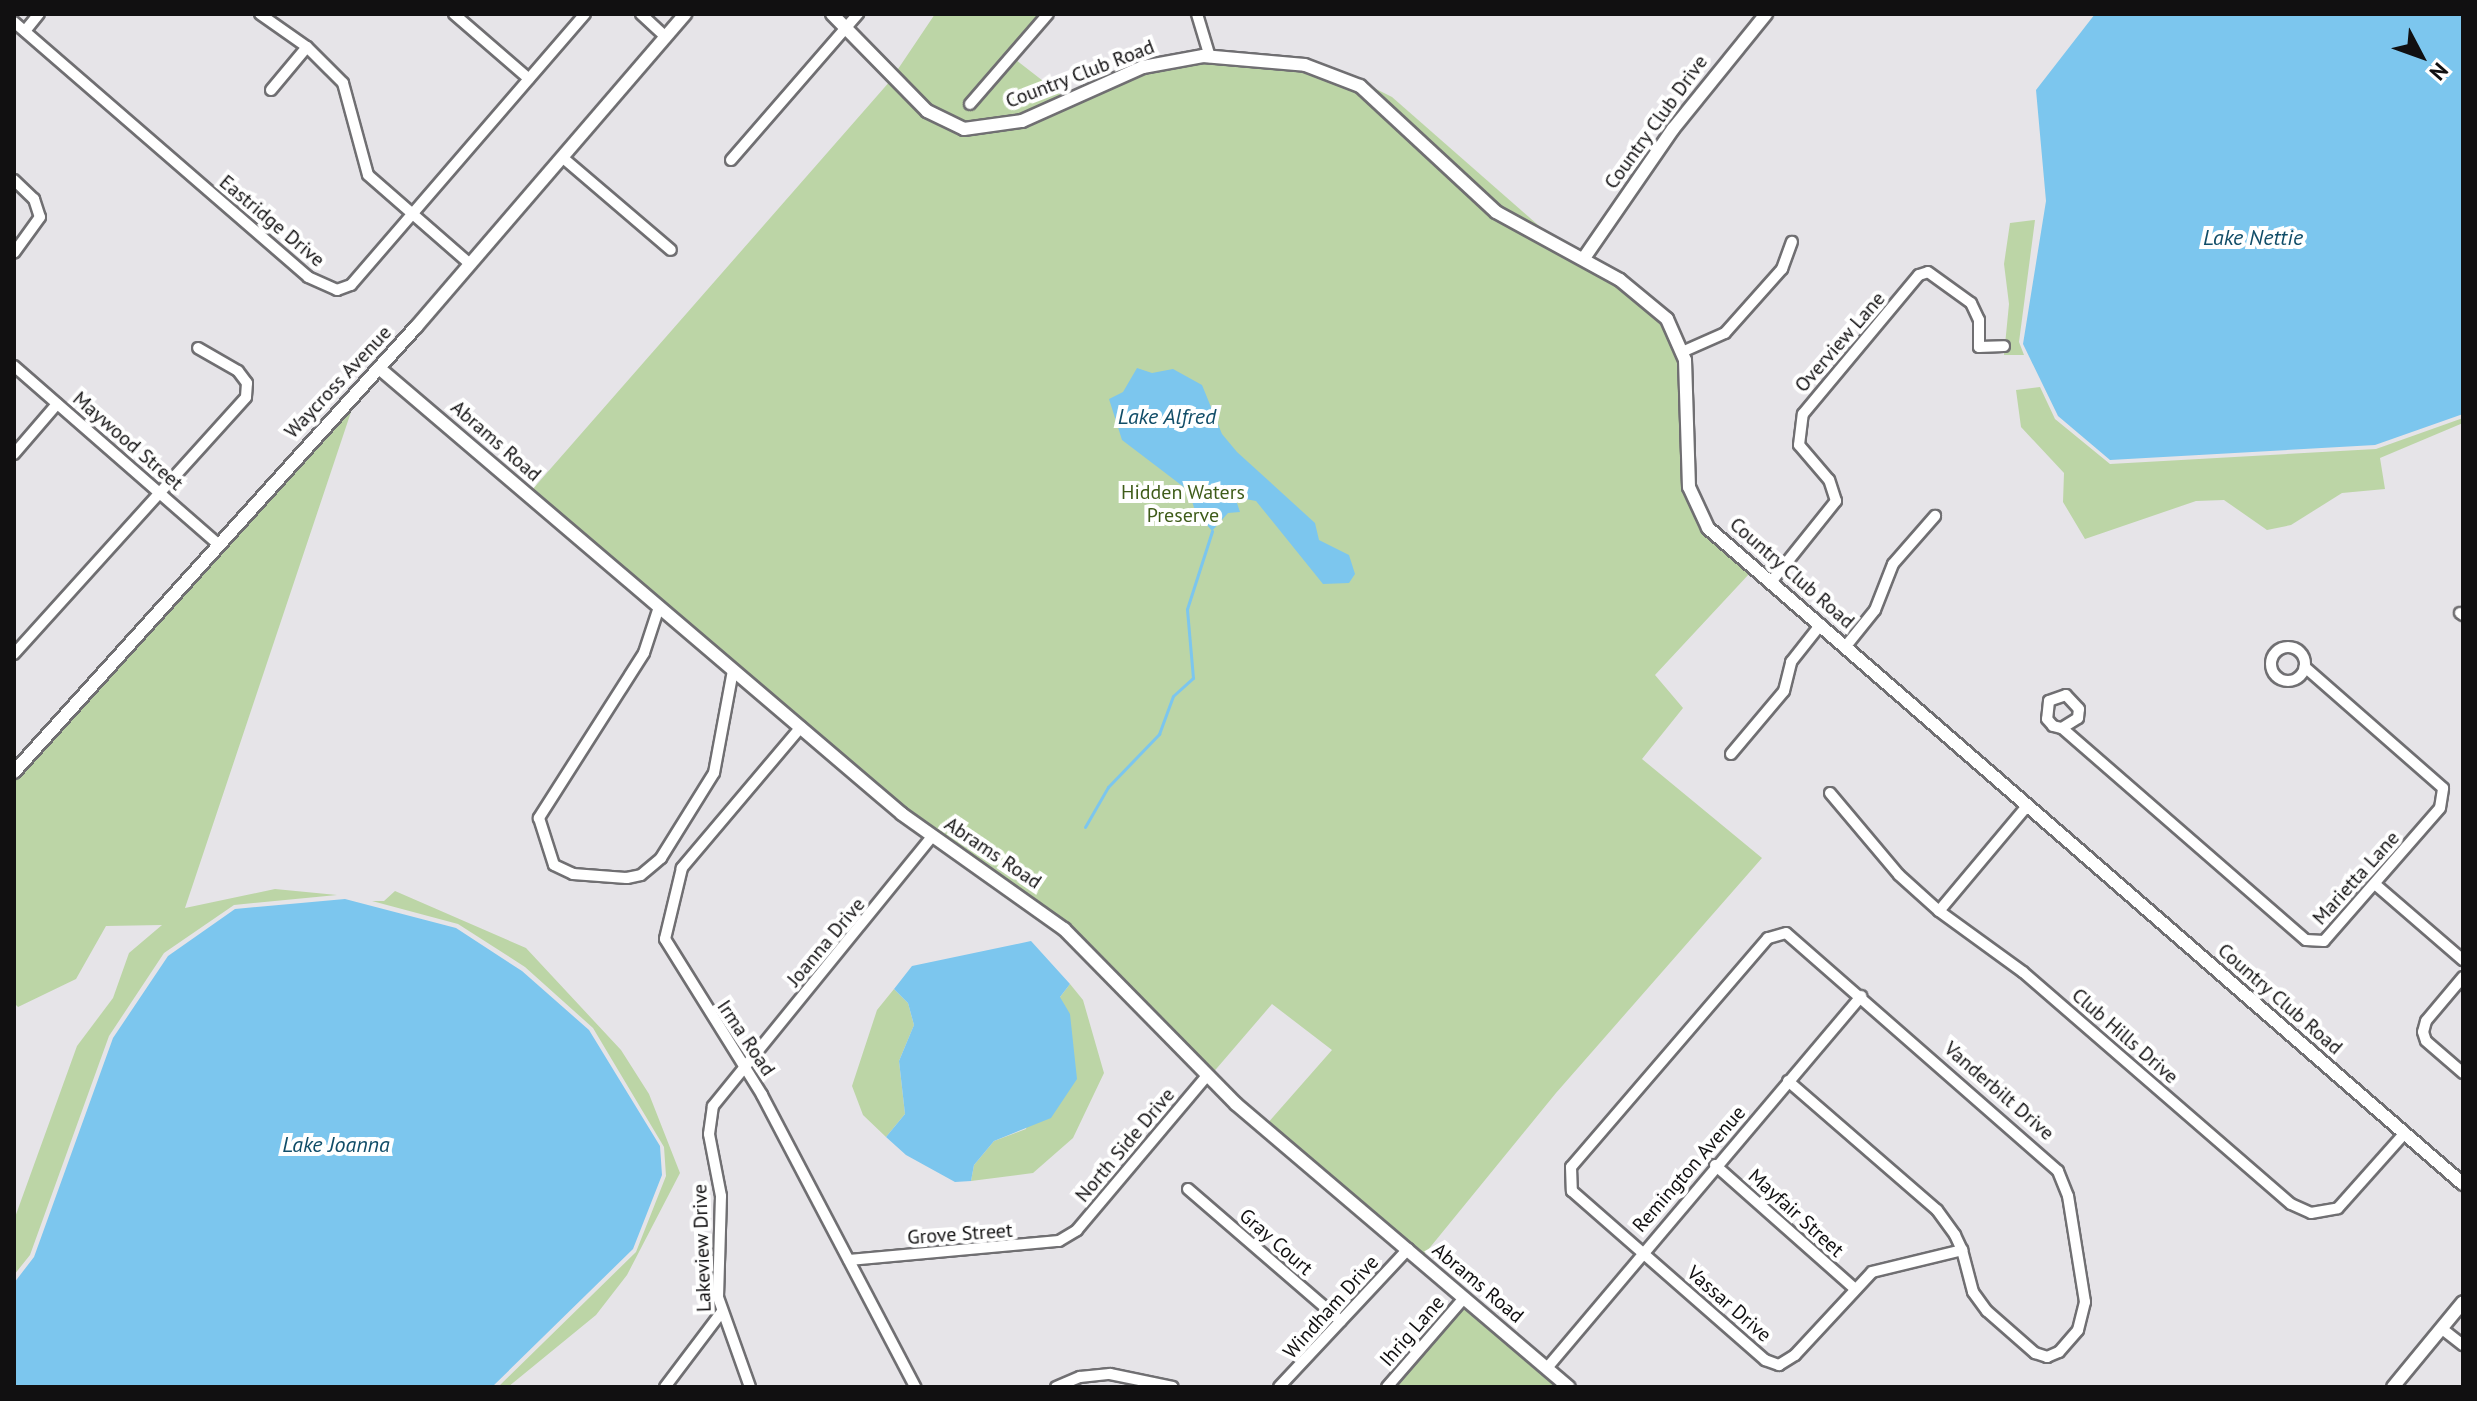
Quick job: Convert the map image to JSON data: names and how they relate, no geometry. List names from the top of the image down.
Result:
{
  "streets": {
    "street": [
      "Country Club Road",
      "Country Club Drive",
      "Eastridge Drive",
      "Overview Lane",
      "Waycross Avenue",
      "Maywood Street",
      "Abrams Road",
      "Marietta Lane",
      "Joanna Drive",
      "Club Hills Drive",
      "Irma Road",
      "Vanderbilt Drive",
      "North Side Drive",
      "Remington Avenue",
      "Mayfair Street",
      "Grove Street",
      "Gray Court",
      "Lakeview Drive",
      "Vassar Drive",
      "Windham Drive",
      "Ihrig Lane"
    ]
  },
  "crossings": [
    ["Country Club Road", "Country Club Drive"],
    ["Country Club Road", "Overview Lane"],
    ["Country Club Road", "Club Hills Drive"],
    ["Waycross Avenue", "Maywood Street"],
    ["Waycross Avenue", "Abrams Road"],
    ["Abrams Road", "Joanna Drive"],
    ["Abrams Road", "Irma Road"],
    ["Abrams Road", "North Side Drive"],
    ["Abrams Road", "Remington Avenue"],
    ["Abrams Road", "Windham Drive"],
    ["Abrams Road", "Ihrig Lane"],
    ["Joanna Drive", "Irma Road"],
    ["Joanna Drive", "Lakeview Drive"],
    ["Irma Road", "Grove Street"],
    ["Irma Road", "Lakeview Drive"],
    ["Vanderbilt Drive", "Remington Avenue"],
    ["Vanderbilt Drive", "Vassar Drive"],
    ["North Side Drive", "Grove Street"],
    ["Remington Avenue", "Mayfair Street"],
    ["Remington Avenue", "Vassar Drive"],
    ["Mayfair Street", "Vassar Drive"],
    ["Gray Court", "Windham Drive"]
  ],
  "water": ["Lake Nettie", "Lake Alfred", "Lake Joanna"],
  "parks": ["Hidden Waters Preserve"],
  "north": "bottom right"
}
